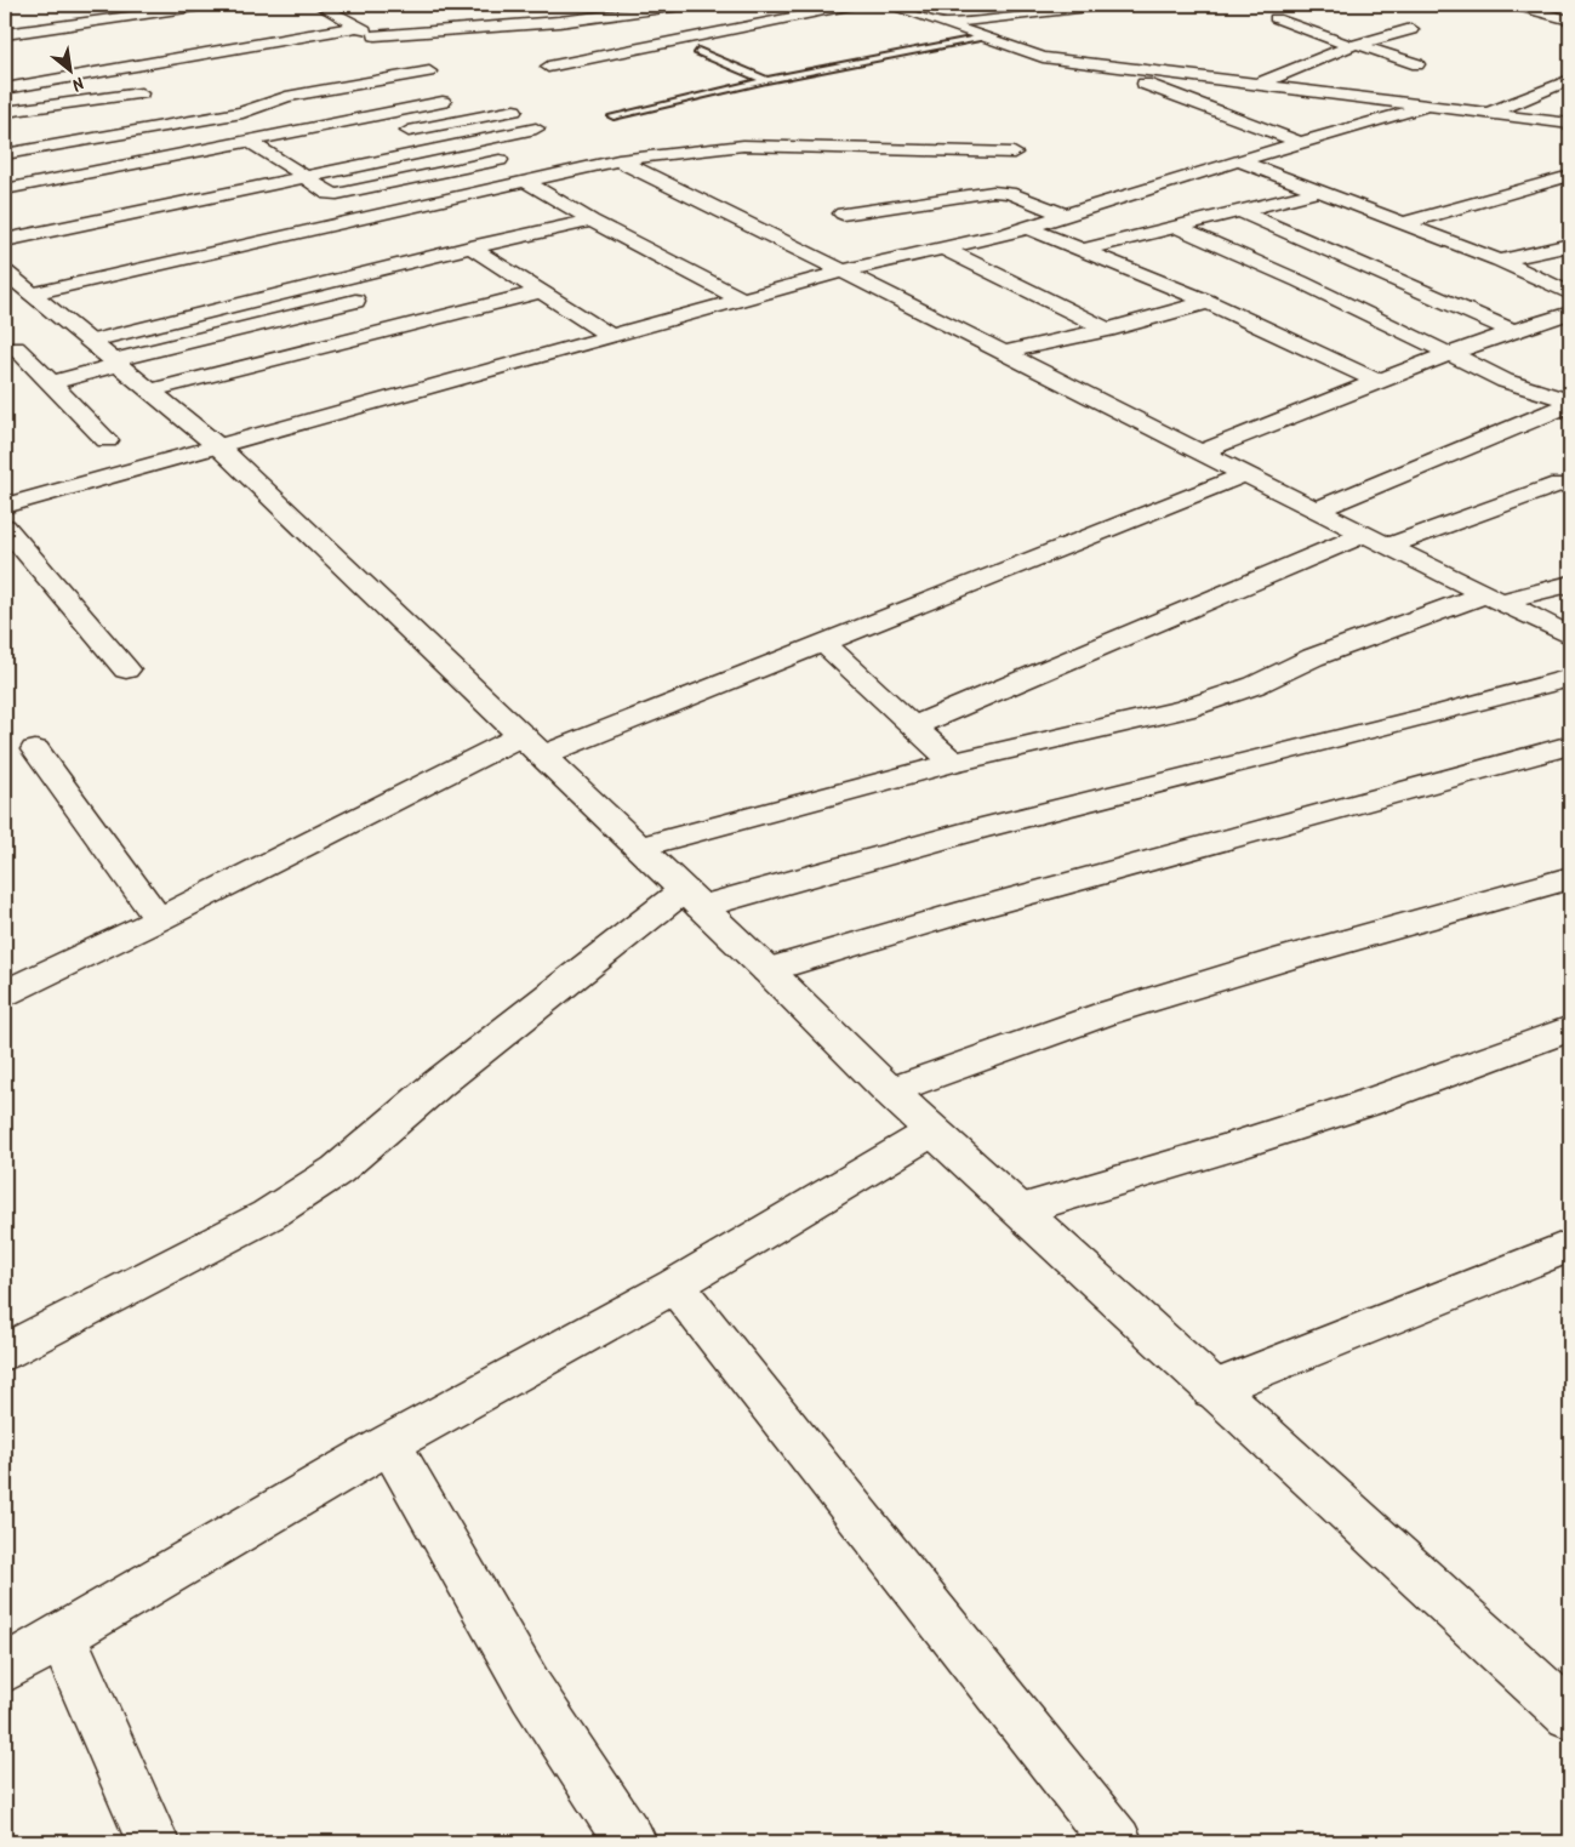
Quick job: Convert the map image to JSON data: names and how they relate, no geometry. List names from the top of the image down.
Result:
{
  "north": "bottom right"
}
